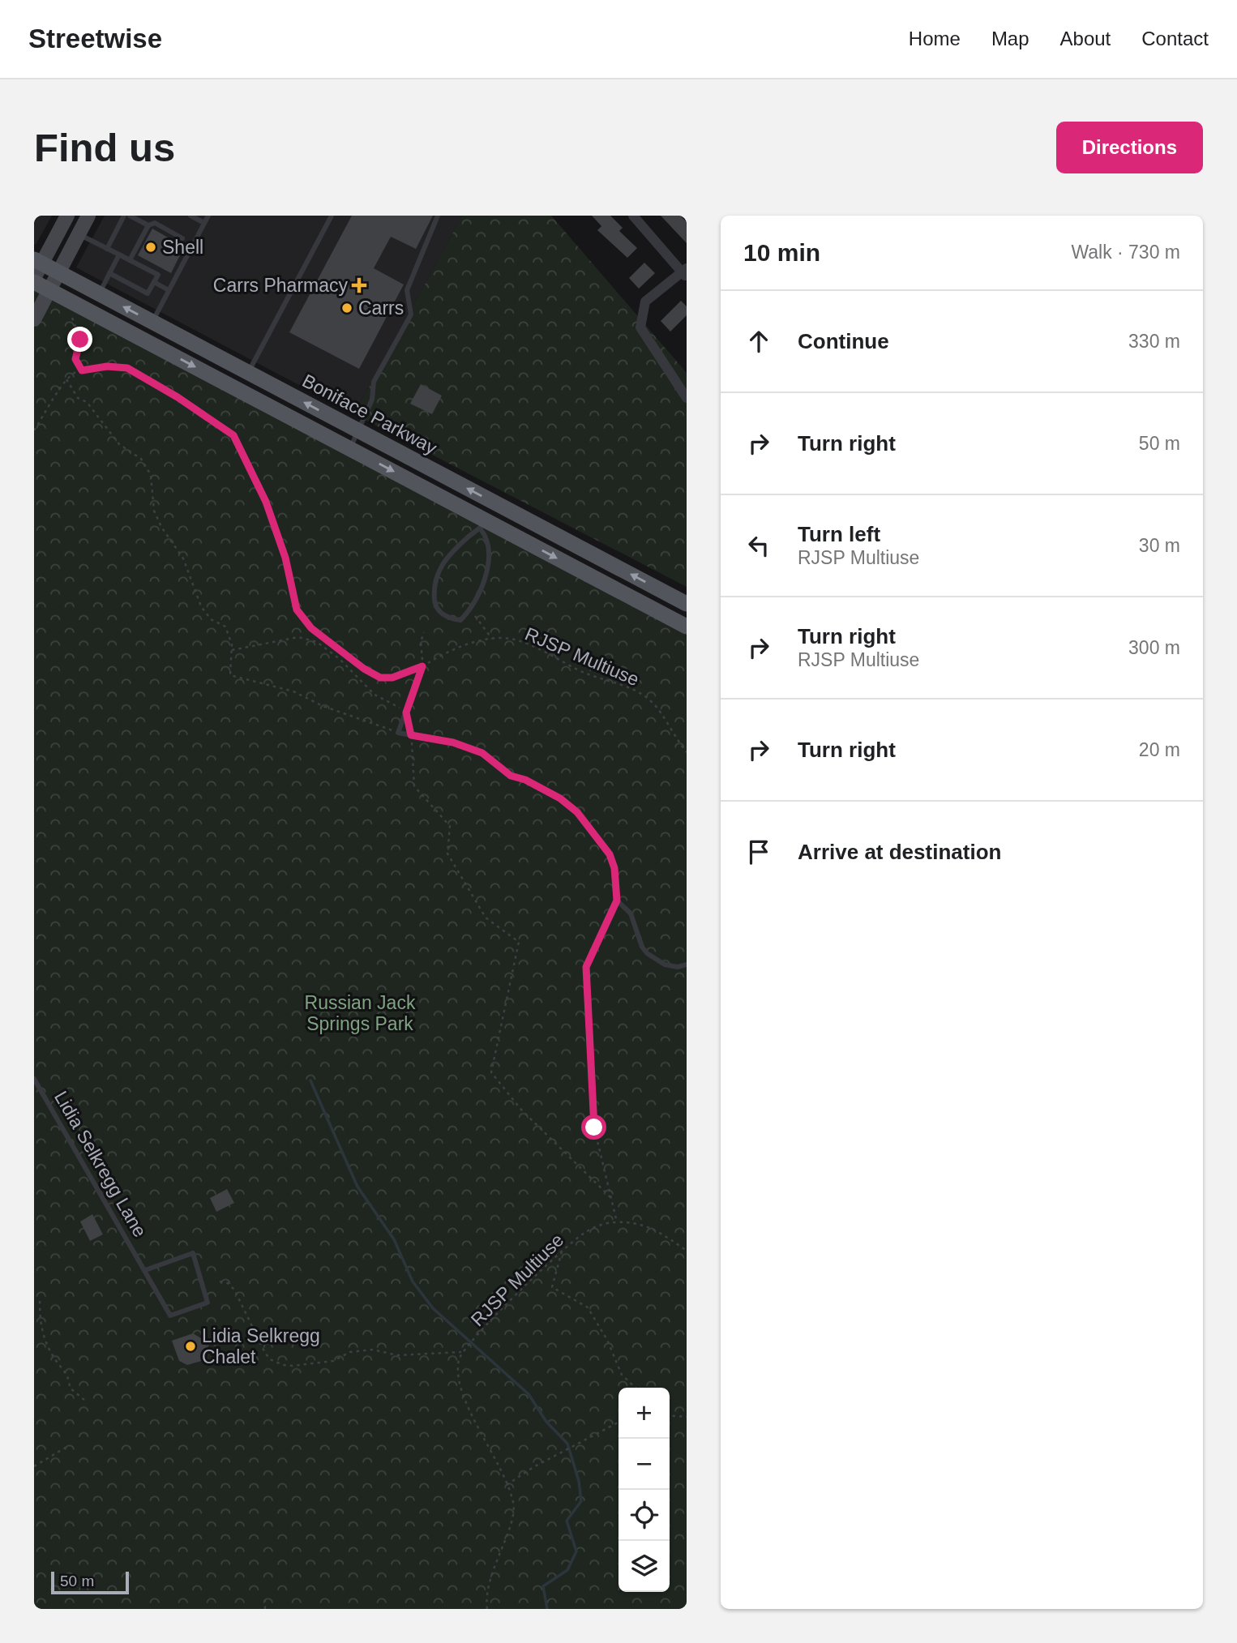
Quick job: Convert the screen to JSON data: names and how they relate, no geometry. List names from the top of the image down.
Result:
{
  "streets": {
    "main road": ["Boniface Parkway"],
    "lane": ["Lidia Selkregg Lane"],
    "path": ["RJSP Multiuse"]
  },
  "parks": ["Russian Jack Springs Park"],
  "places": {
    "other": ["Shell", "Carrs", "Lidia Selkregg Chalet"],
    "health": ["Carrs Pharmacy"]
  },
  "scale_bar": "50 m",
  "page": {
    "header": "Streetwise",
    "nav": [
      "Home",
      "Map",
      "About",
      "Contact"
    ],
    "buttons": "Directions",
    "title": "Find us",
    "heading": ["10 min", "Walk · 730 m"],
    "list": [
      ["Continue", "330 m"],
      ["Turn right", "50 m"],
      ["Turn left", "RJSP Multiuse", "30 m"],
      ["Turn right", "RJSP Multiuse", "300 m"],
      ["Turn right", "20 m"],
      "Arrive at destination"
    ],
    "map_buttons": ["+", "−"],
    "scale": "50 m"
  }
}
